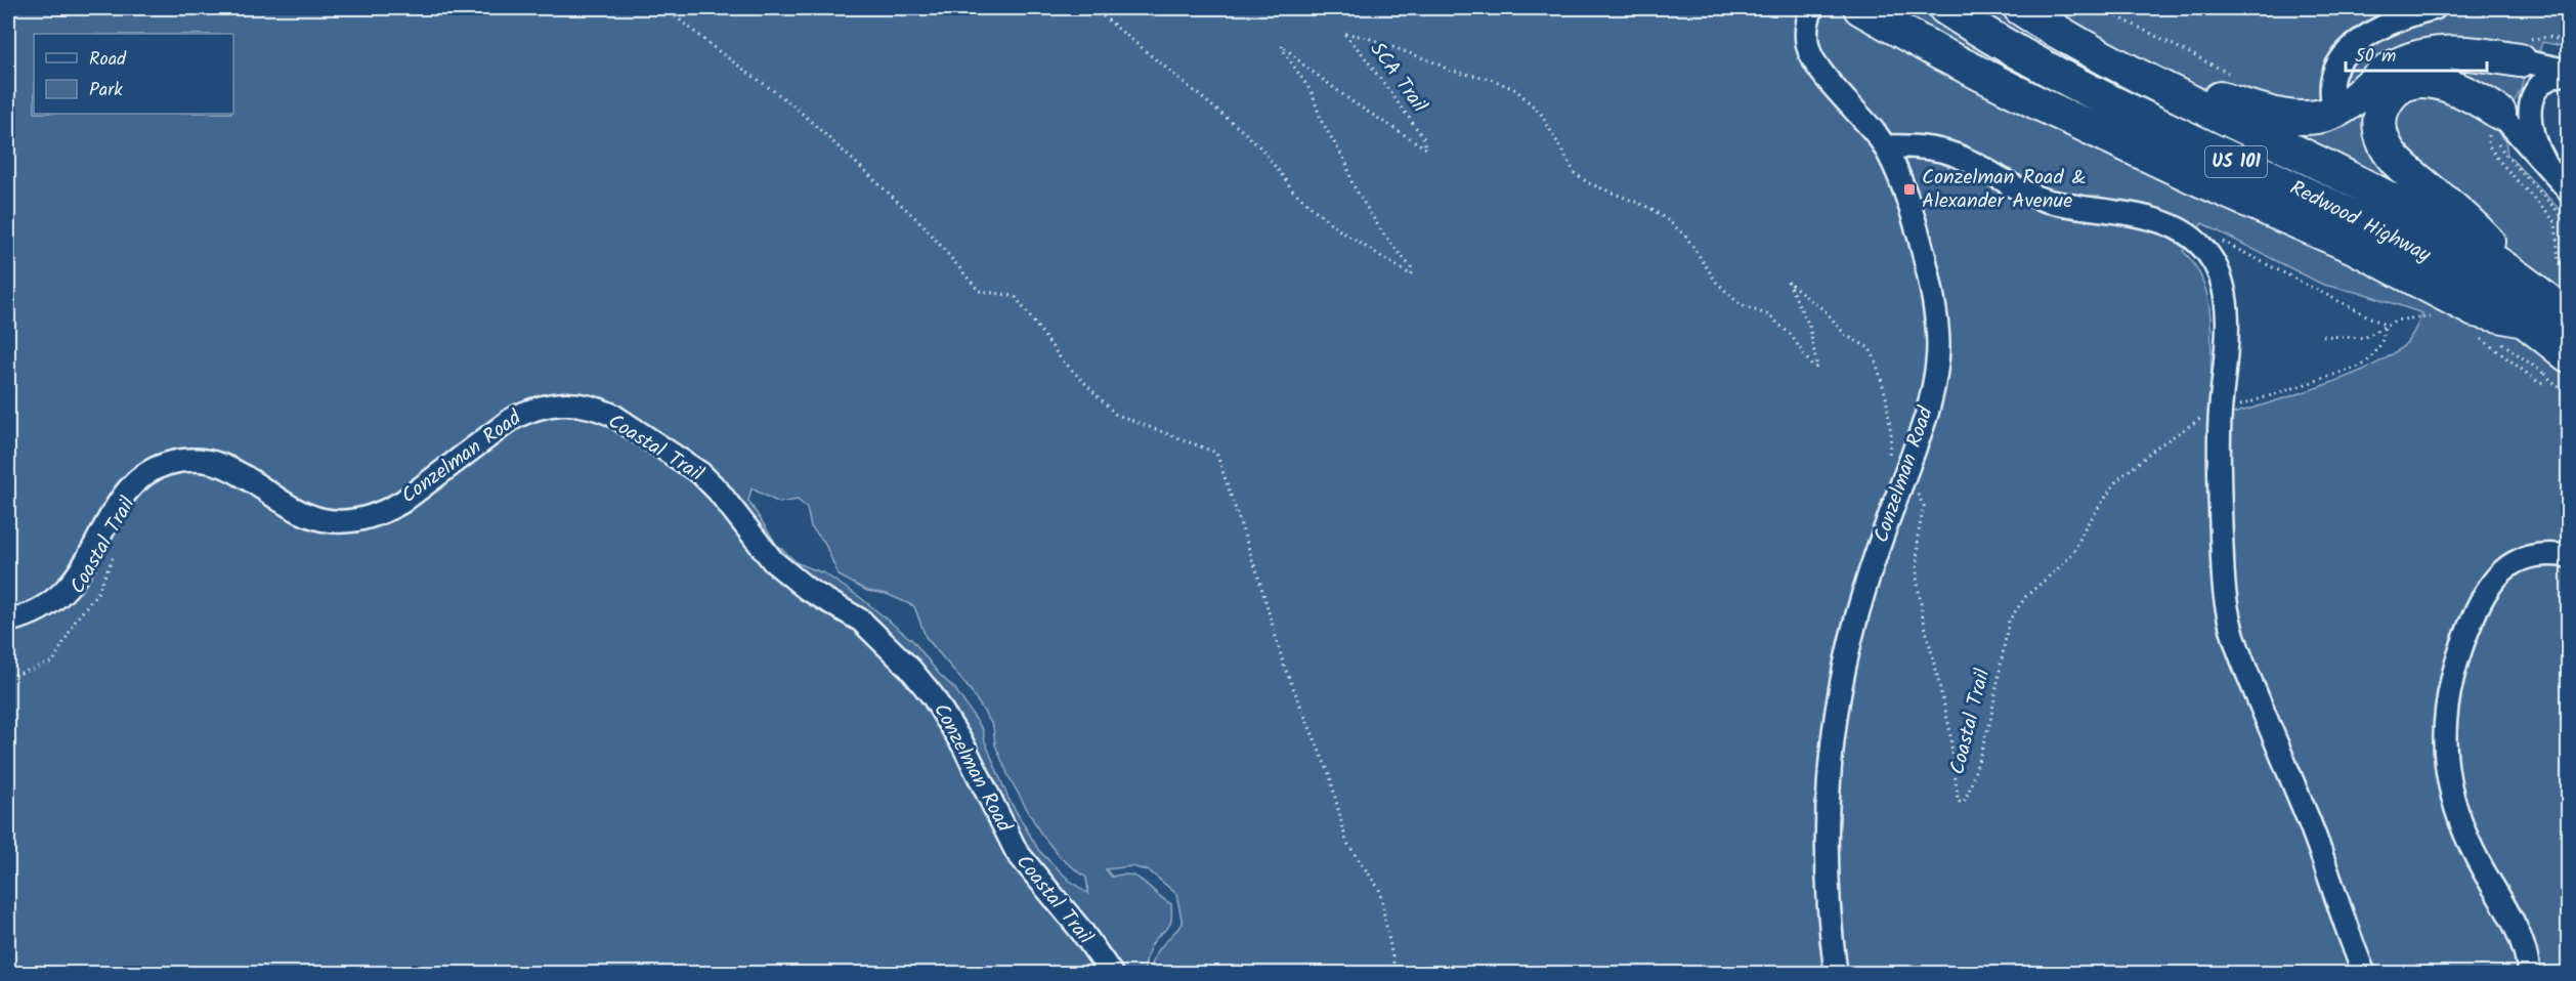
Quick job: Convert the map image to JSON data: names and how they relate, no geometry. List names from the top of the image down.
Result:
{
  "streets": {
    "highway": ["US 101", "Redwood Highway"],
    "street": ["Conzelman Road"],
    "path": ["SCA Trail", "Coastal Trail"]
  },
  "crossings": [
    ["Coastal Trail", "Conzelman Road"]
  ],
  "places": {
    "transit": ["Conzelman Road & Alexander Avenue"]
  },
  "legend": ["Road", "Park"],
  "scale_bar": "50 m"
}
